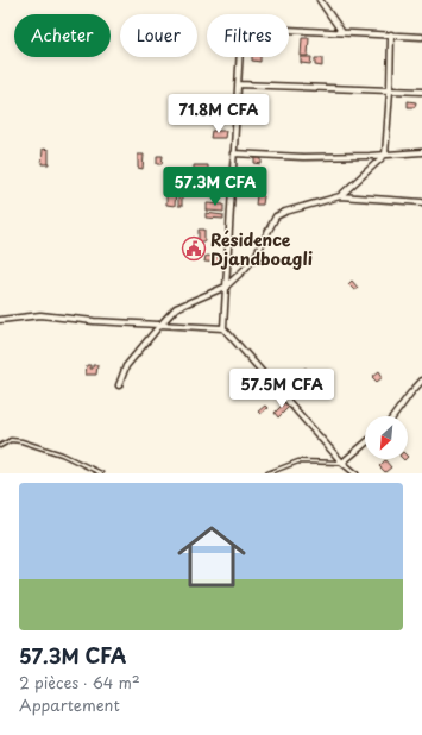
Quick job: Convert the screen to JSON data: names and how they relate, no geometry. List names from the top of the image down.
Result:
{
  "places": {
    "public building": ["Résidence Djandboagli"]
  },
  "north": "bottom left",
  "page": {
    "chip": ["Acheter", "Louer", "Filtres"],
    "price": ["71.8M CFA", "57.3M CFA", "57.5M CFA"],
    "list": [
      {
        "name": "57.3M CFA",
        "note": "2 pièces · 64 m² · Appartement"
      }
    ]
  }
}
